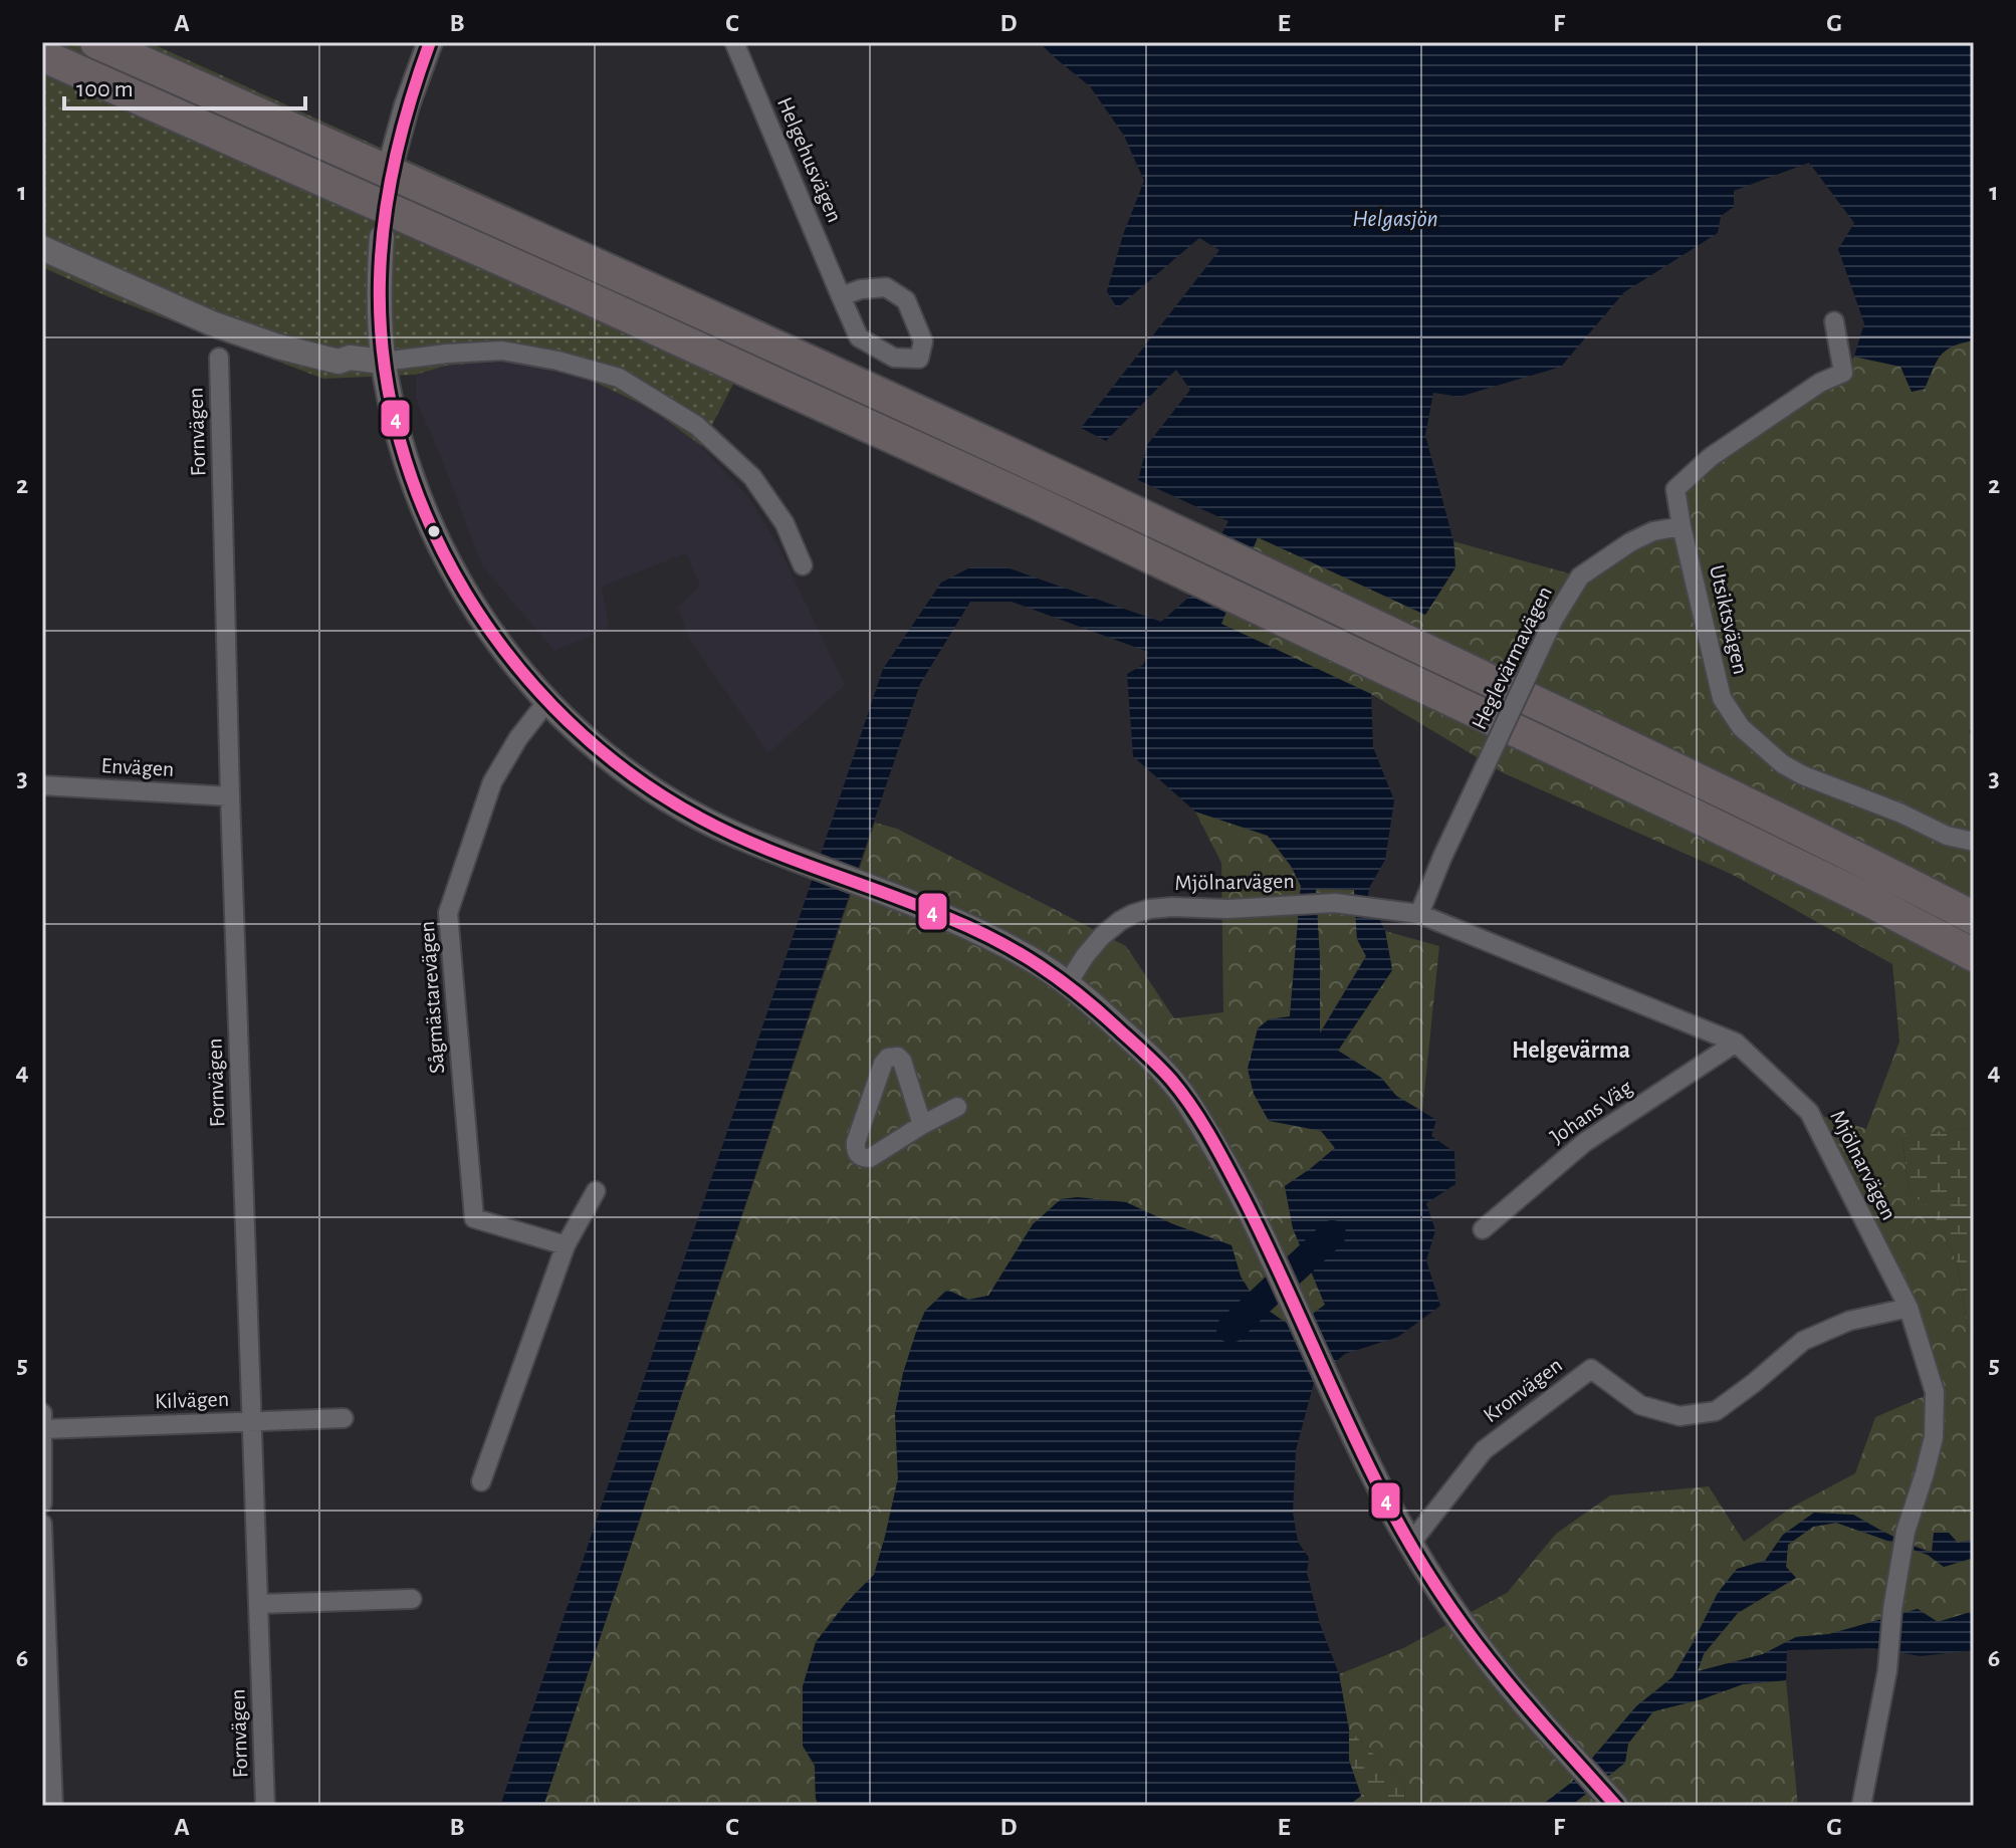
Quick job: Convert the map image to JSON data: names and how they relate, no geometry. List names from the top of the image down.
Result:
{
  "streets": {
    "street": [
      "Helgehusvägen",
      "Fornvägen",
      "Utsiktsvägen",
      "Heglevärmavägen",
      "Envägen",
      "Mjölnarvägen",
      "Sågmästarevägen",
      "Johans Väg",
      "Kronvägen",
      "Kilvägen"
    ]
  },
  "crossings": [
    ["Fornvägen", "Envägen"],
    ["Fornvägen", "Kilvägen"],
    ["Utsiktsvägen", "Heglevärmavägen"],
    ["Heglevärmavägen", "Mjölnarvägen"],
    ["Mjölnarvägen", "Johans Väg"],
    ["Mjölnarvägen", "Kronvägen"]
  ],
  "districts": ["Helgevärma"],
  "water": ["Helgasjön"],
  "lines": ["transit line 4"],
  "scale_bar": "100 m",
  "grid": {
    "columns": [
      "A",
      "B",
      "C",
      "D",
      "E",
      "F",
      "G"
    ],
    "rows": [
      "1",
      "2",
      "3",
      "4",
      "5",
      "6"
    ]
  }
}
